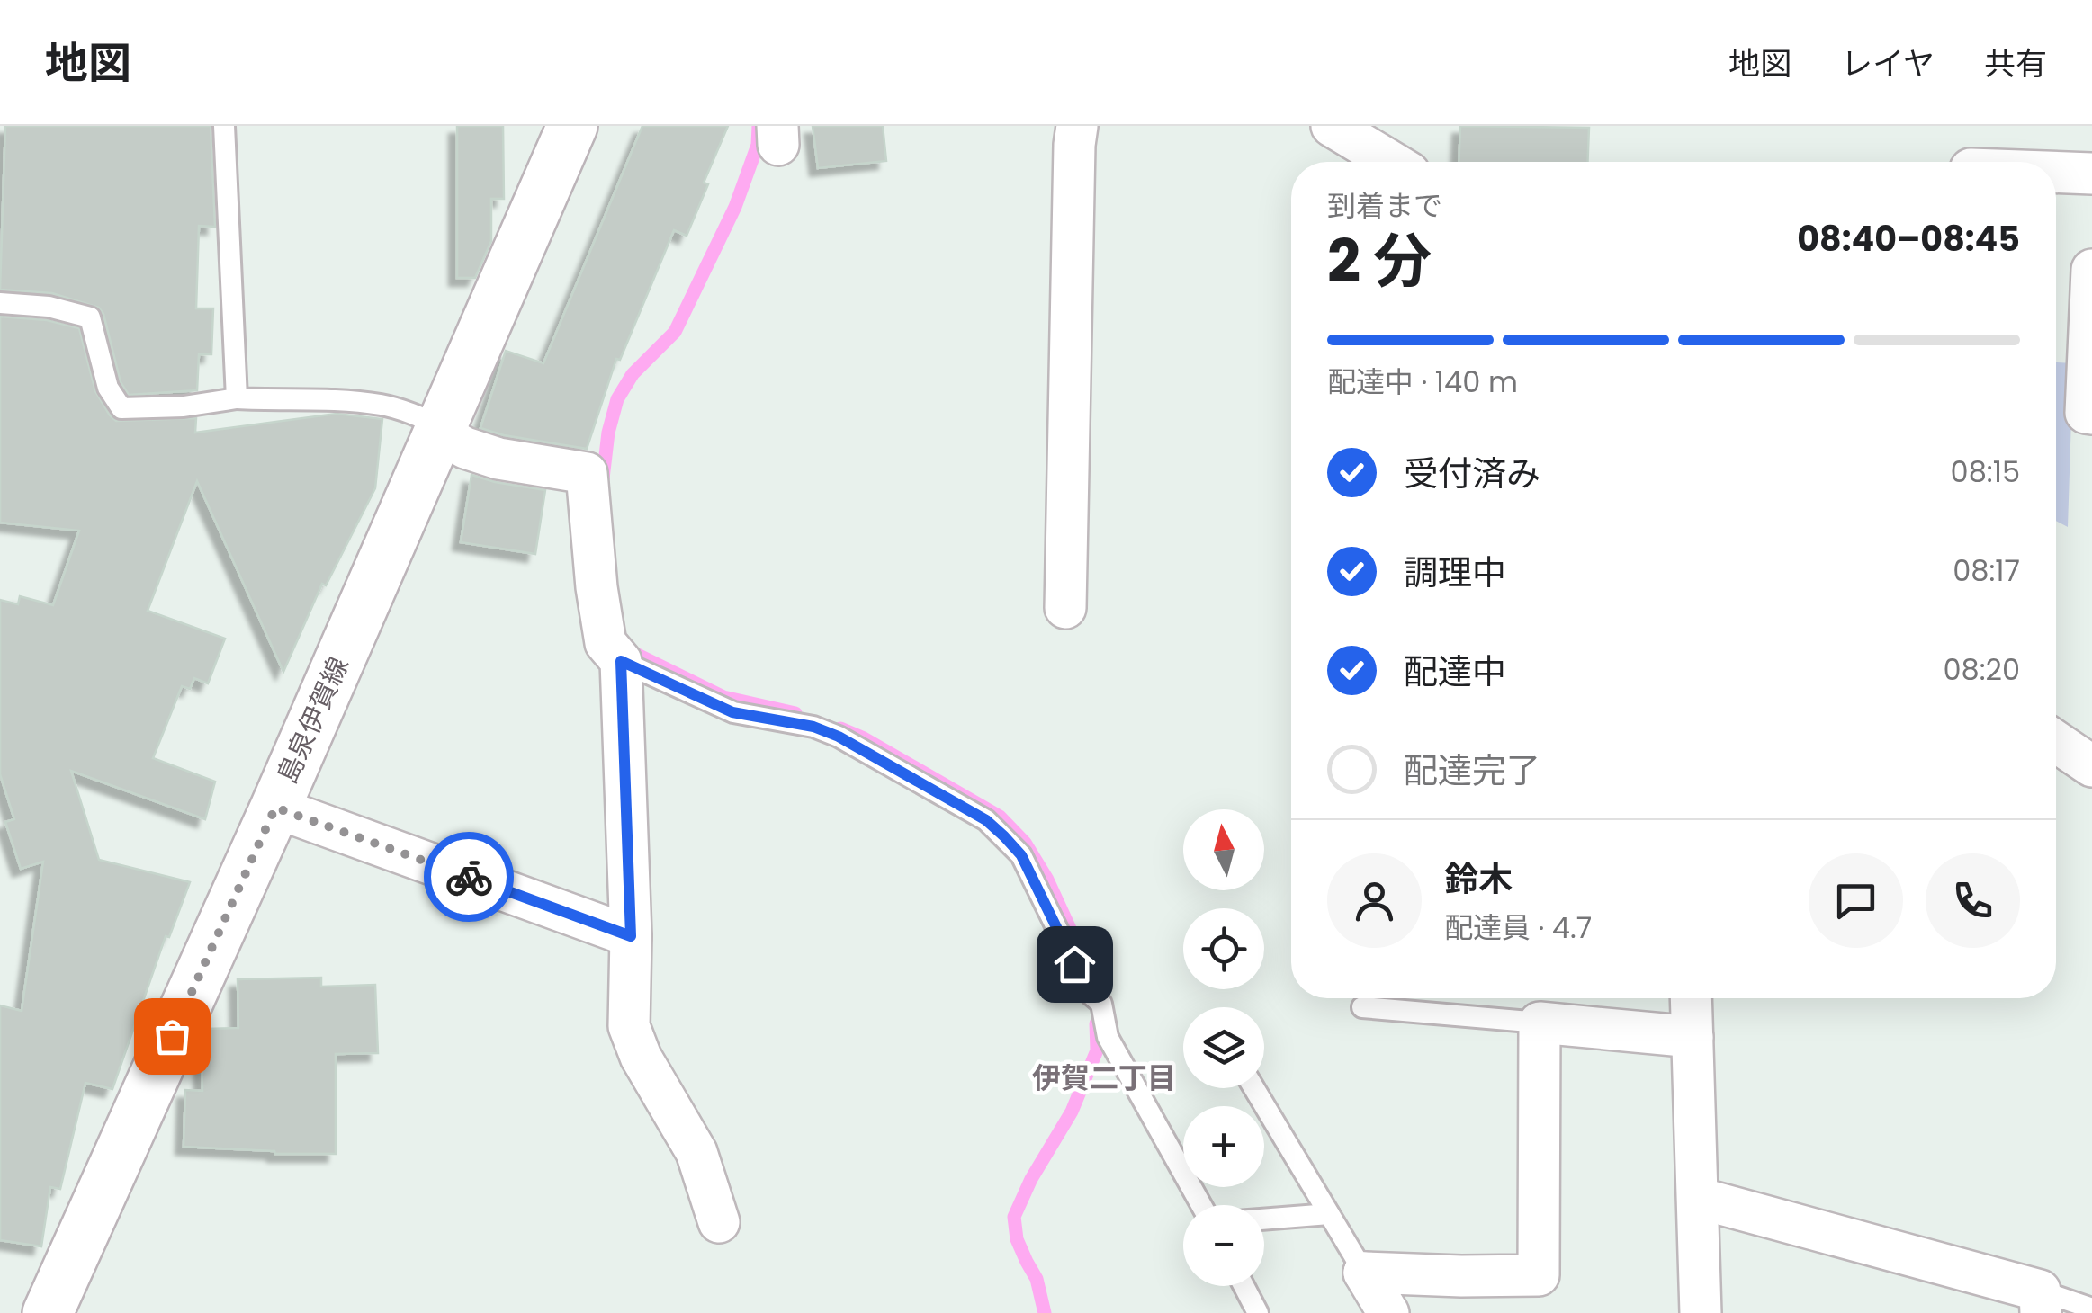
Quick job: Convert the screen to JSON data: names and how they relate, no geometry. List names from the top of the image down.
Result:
{
  "streets": {
    "main road": ["島泉伊賀線"]
  },
  "districts": ["伊賀二丁目"],
  "north": "top",
  "page": {
    "header": "地図",
    "nav": ["地図", "レイヤ", "共有"],
    "heading": ["2 分", "到着まで", "08:40–08:45"],
    "panel": ["鈴木", "配達員 · 4.7"],
    "bar": "配達中 · 140 m",
    "list": [
      ["受付済み", "08:15"],
      ["調理中", "08:17"],
      ["配達中", "08:20"],
      "配達完了"
    ],
    "map_buttons": ["+", "−"]
  }
}
